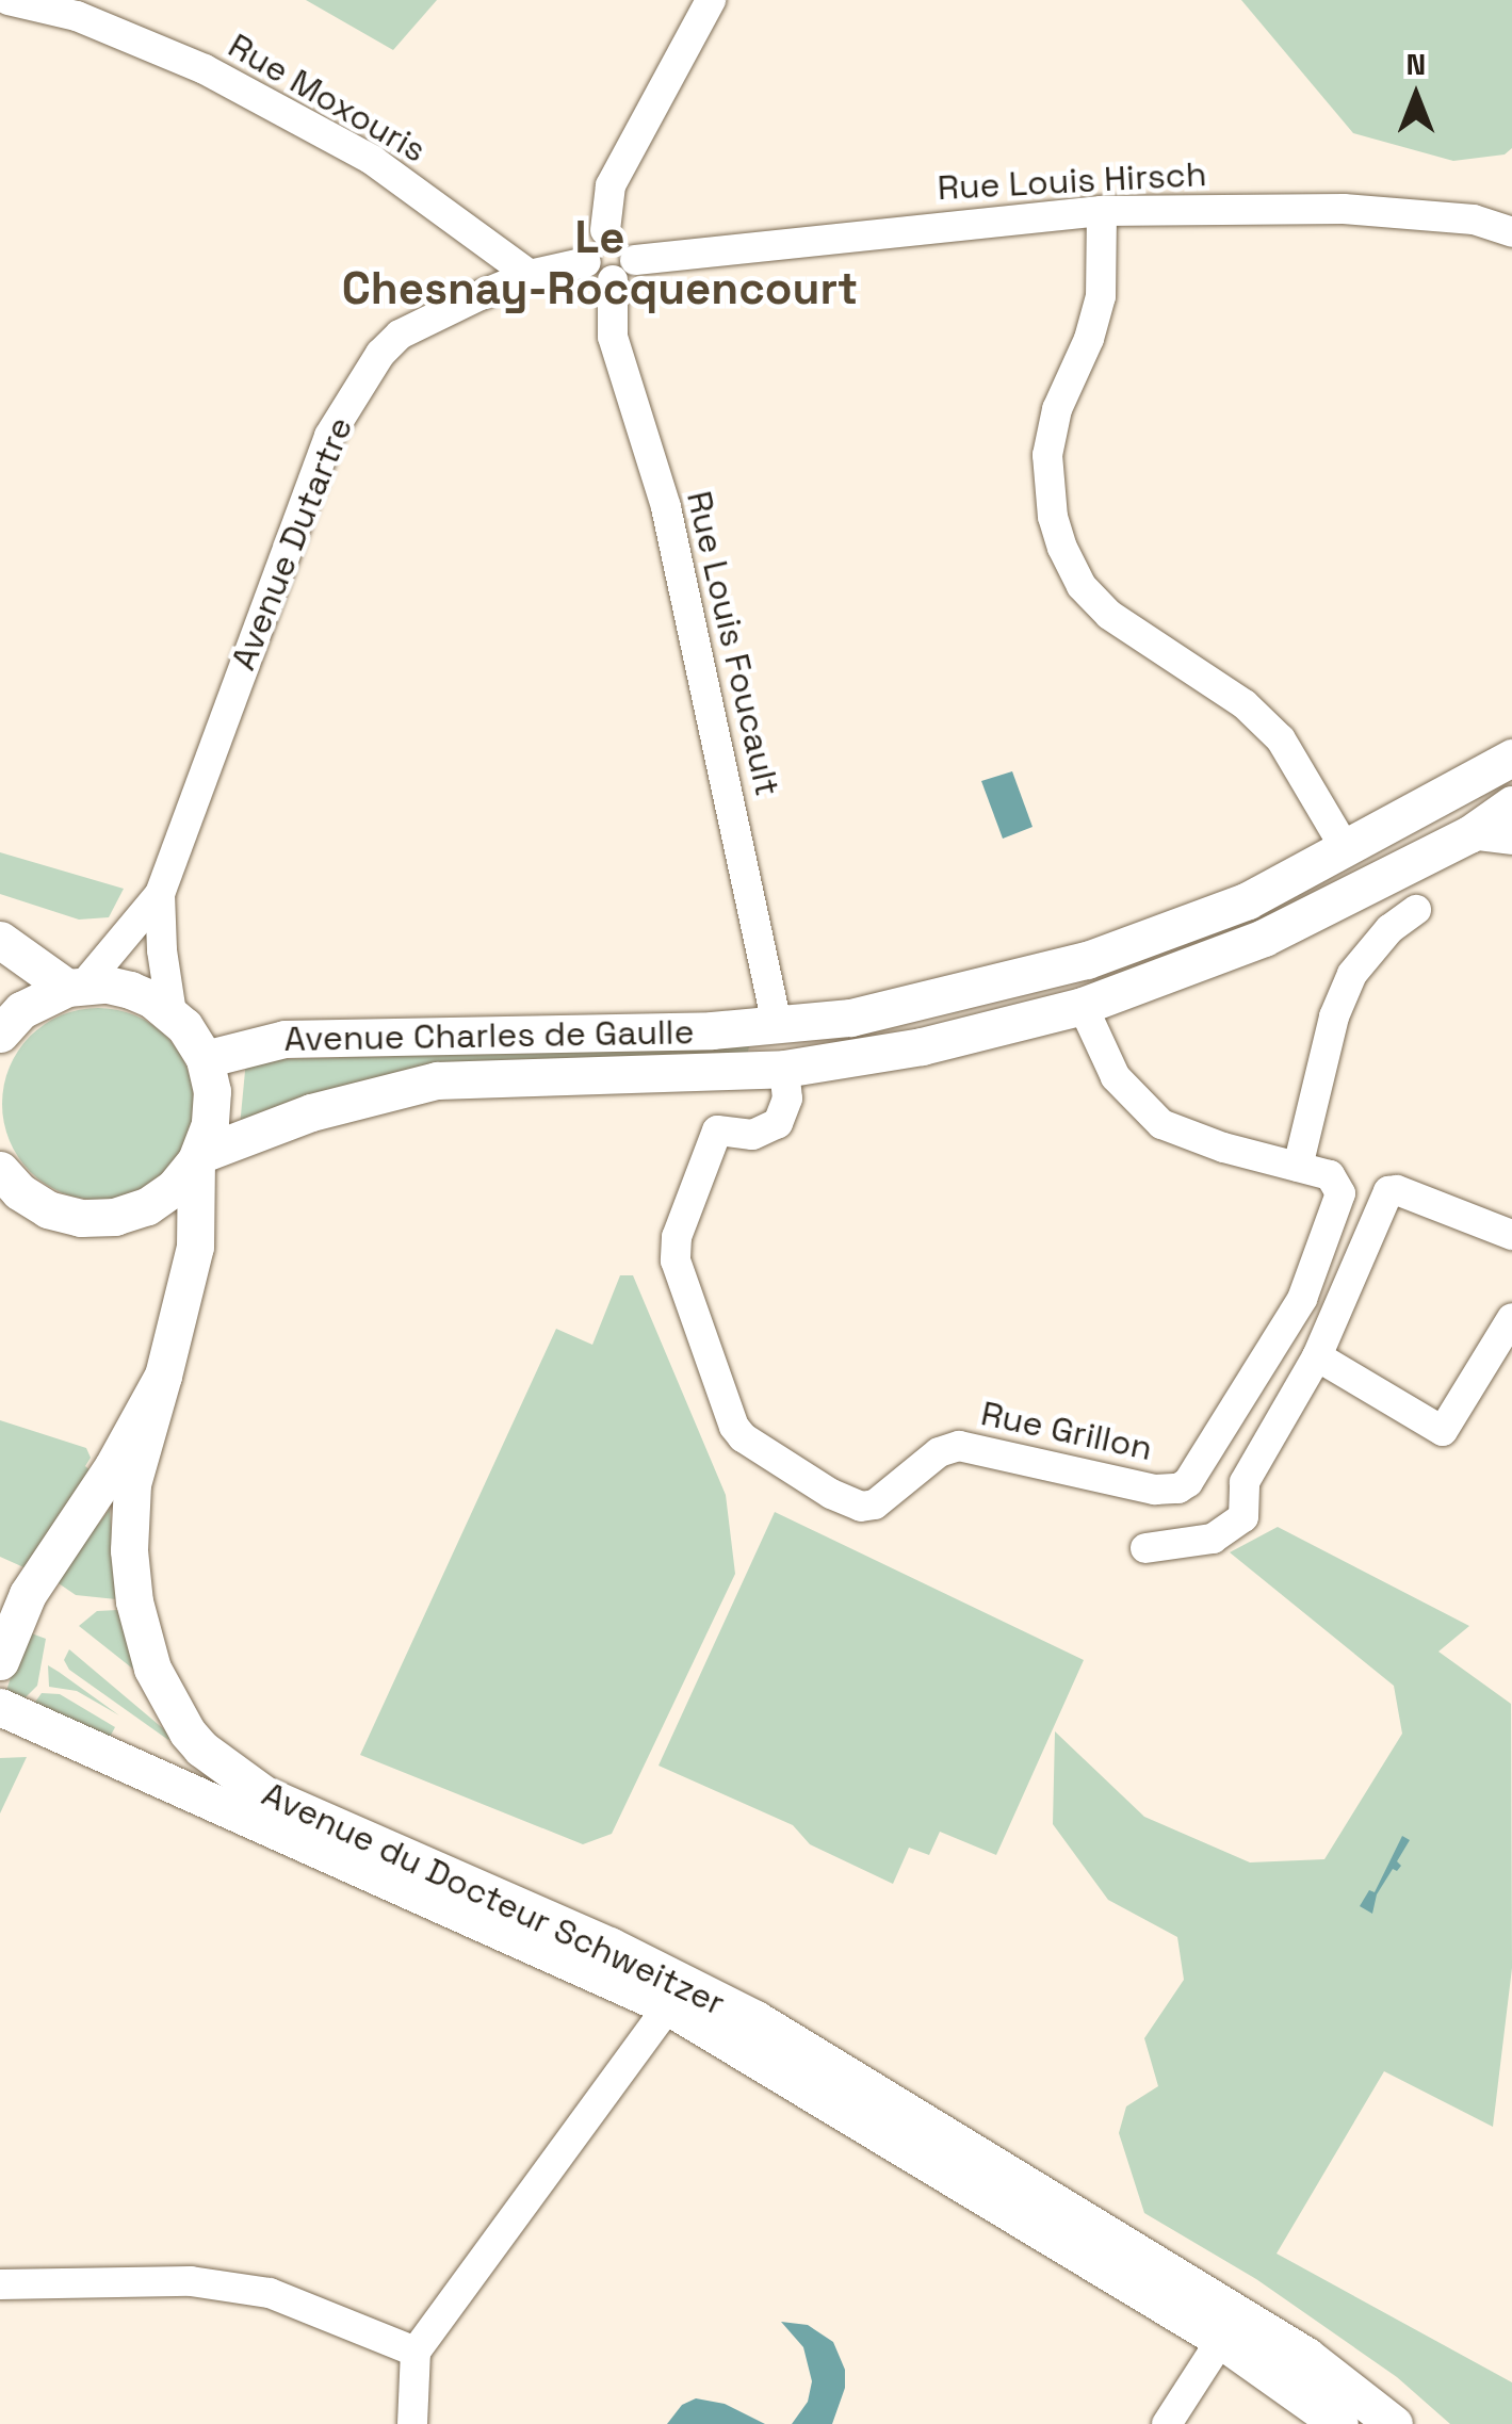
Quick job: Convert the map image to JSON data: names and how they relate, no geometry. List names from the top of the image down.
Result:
{
  "streets": {
    "main road": ["Avenue Charles de Gaulle", "Avenue du Docteur Schweitzer"],
    "street": [
      "Rue Moxouris",
      "Rue Louis Hirsch",
      "Avenue Dutartre",
      "Rue Louis Foucault",
      "Rue Grillon"
    ]
  },
  "crossings": [
    ["Rue Moxouris", "Avenue Dutartre"],
    ["Rue Louis Hirsch", "Avenue Dutartre"],
    ["Rue Louis Hirsch", "Rue Louis Foucault"],
    ["Avenue Dutartre", "Rue Louis Foucault"],
    ["Rue Louis Foucault", "Avenue Charles de Gaulle"],
    ["Avenue Charles de Gaulle", "Rue Grillon"]
  ],
  "districts": ["Le Chesnay-Rocquencourt"],
  "north": "top"
}
